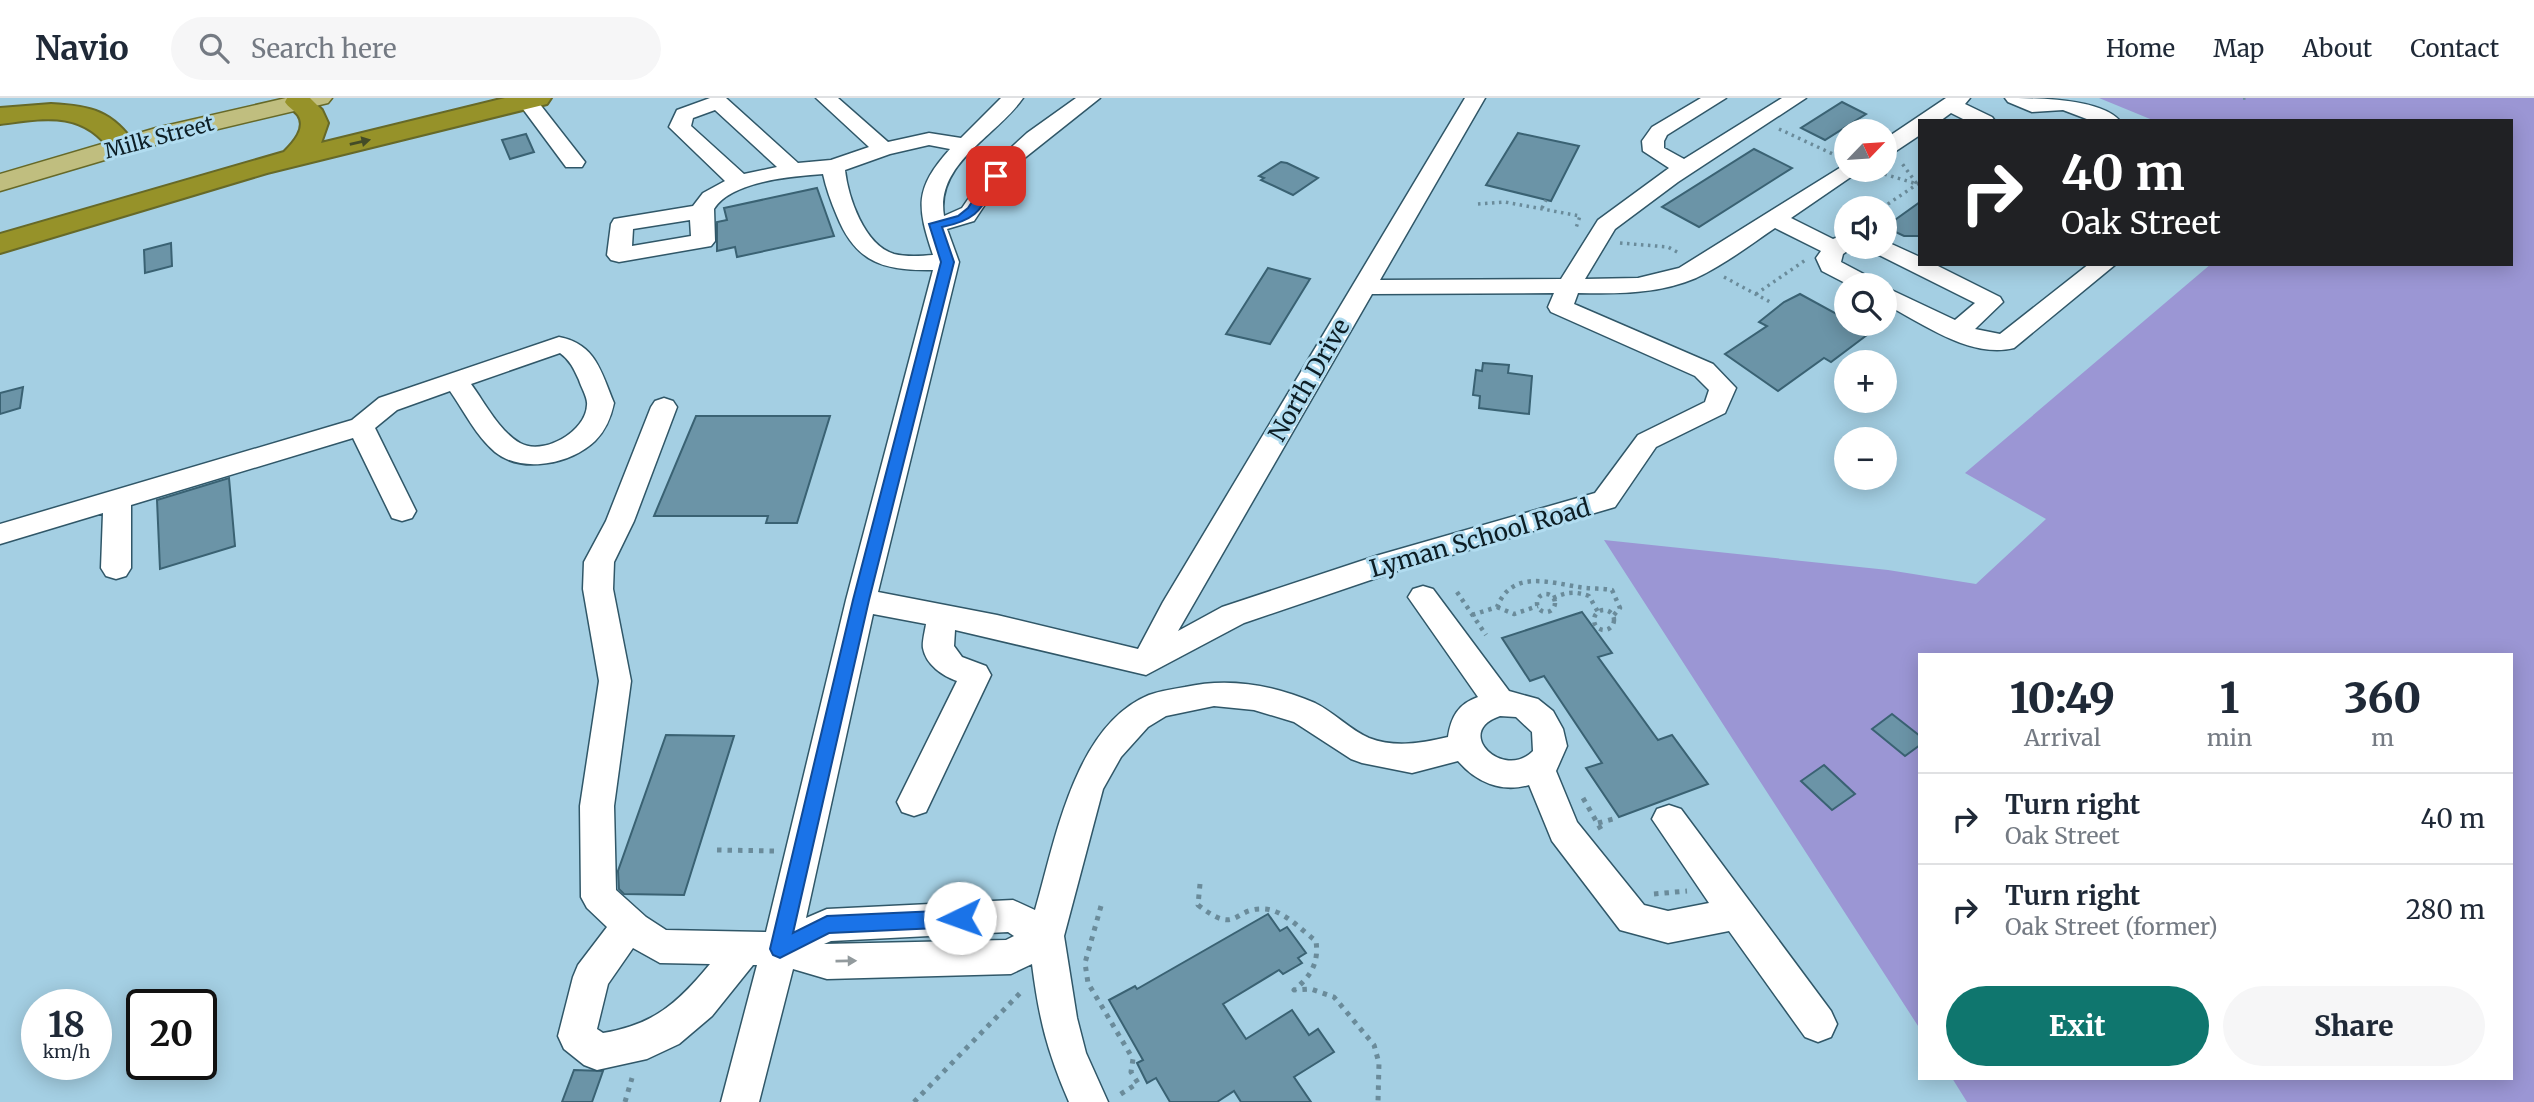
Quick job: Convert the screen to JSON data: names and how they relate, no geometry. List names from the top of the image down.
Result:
{
  "streets": {
    "main road": ["Milk Street"],
    "street": ["North Drive", "Lyman School Road"]
  },
  "crossings": [
    ["North Drive", "Lyman School Road"]
  ],
  "north": "top right",
  "page": {
    "header": "Navio",
    "search": "Search here",
    "nav": [
      "Home",
      "Map",
      "About",
      "Contact"
    ],
    "map_buttons": ["+", "−"],
    "turn": ["40 m", "Oak Street"],
    "eta": [
      "10:49",
      "Arrival",
      "1",
      "min",
      "360",
      "m"
    ],
    "list": [
      {
        "name": "Turn right",
        "note": "Oak Street",
        "value": "40 m"
      },
      {
        "name": "Turn right",
        "note": "Oak Street (former)",
        "value": "280 m"
      }
    ],
    "buttons": ["Exit", "Share"],
    "speed": "18 km/h",
    "limit": "20"
  }
}
